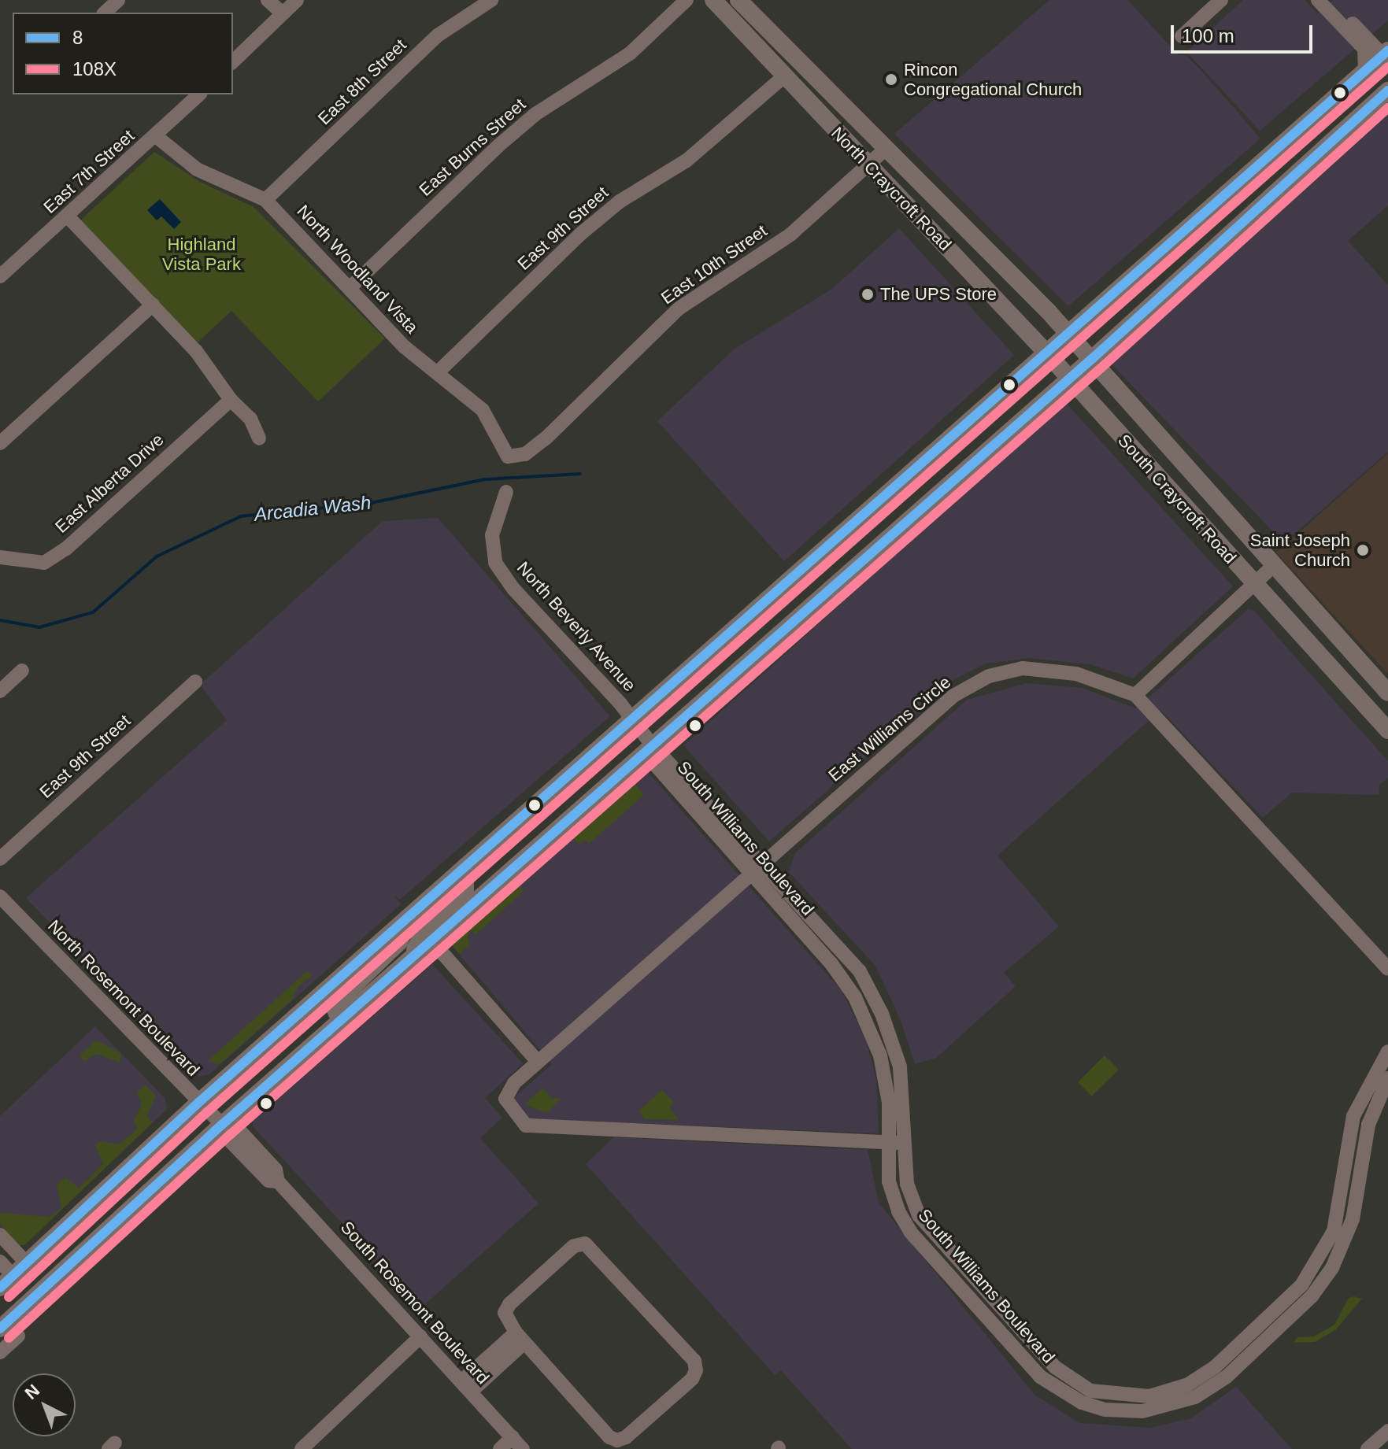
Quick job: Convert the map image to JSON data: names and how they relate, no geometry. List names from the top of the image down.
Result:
{
  "streets": {
    "main road": ["North Craycroft Road", "South Craycroft Road"],
    "street": [
      "East 8th Street",
      "East Burns Street",
      "East 7th Street",
      "East 9th Street",
      "East 10th Street",
      "North Woodland Vista",
      "East Alberta Drive",
      "North Beverly Avenue",
      "East Williams Circle",
      "South Williams Boulevard",
      "North Rosemont Boulevard",
      "South Rosemont Boulevard"
    ]
  },
  "crossings": [
    ["East 8th Street", "North Woodland Vista"],
    ["East Burns Street", "North Woodland Vista"],
    ["East 7th Street", "North Woodland Vista"],
    ["North Craycroft Road", "East 9th Street"],
    ["North Craycroft Road", "East 10th Street"],
    ["North Craycroft Road", "South Craycroft Road"],
    ["East 9th Street", "North Woodland Vista"],
    ["East 10th Street", "North Woodland Vista"],
    ["North Beverly Avenue", "South Williams Boulevard"],
    ["East Williams Circle", "South Williams Boulevard"],
    ["North Rosemont Boulevard", "South Rosemont Boulevard"]
  ],
  "water": ["Arcadia Wash"],
  "parks": ["Highland Vista Park"],
  "places": ["Rincon Congregational Church", "The UPS Store", "Saint Joseph Church"],
  "lines": ["transit line 8", "transit line 108X"],
  "legend": ["8", "108X"],
  "scale_bar": "100 m",
  "north": "top left"
}
